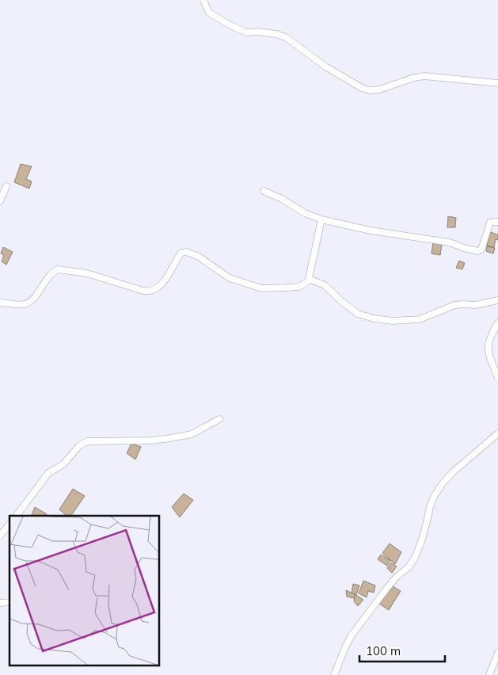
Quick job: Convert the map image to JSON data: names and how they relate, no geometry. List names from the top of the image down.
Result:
{
  "scale_bar": "100 m"
}
